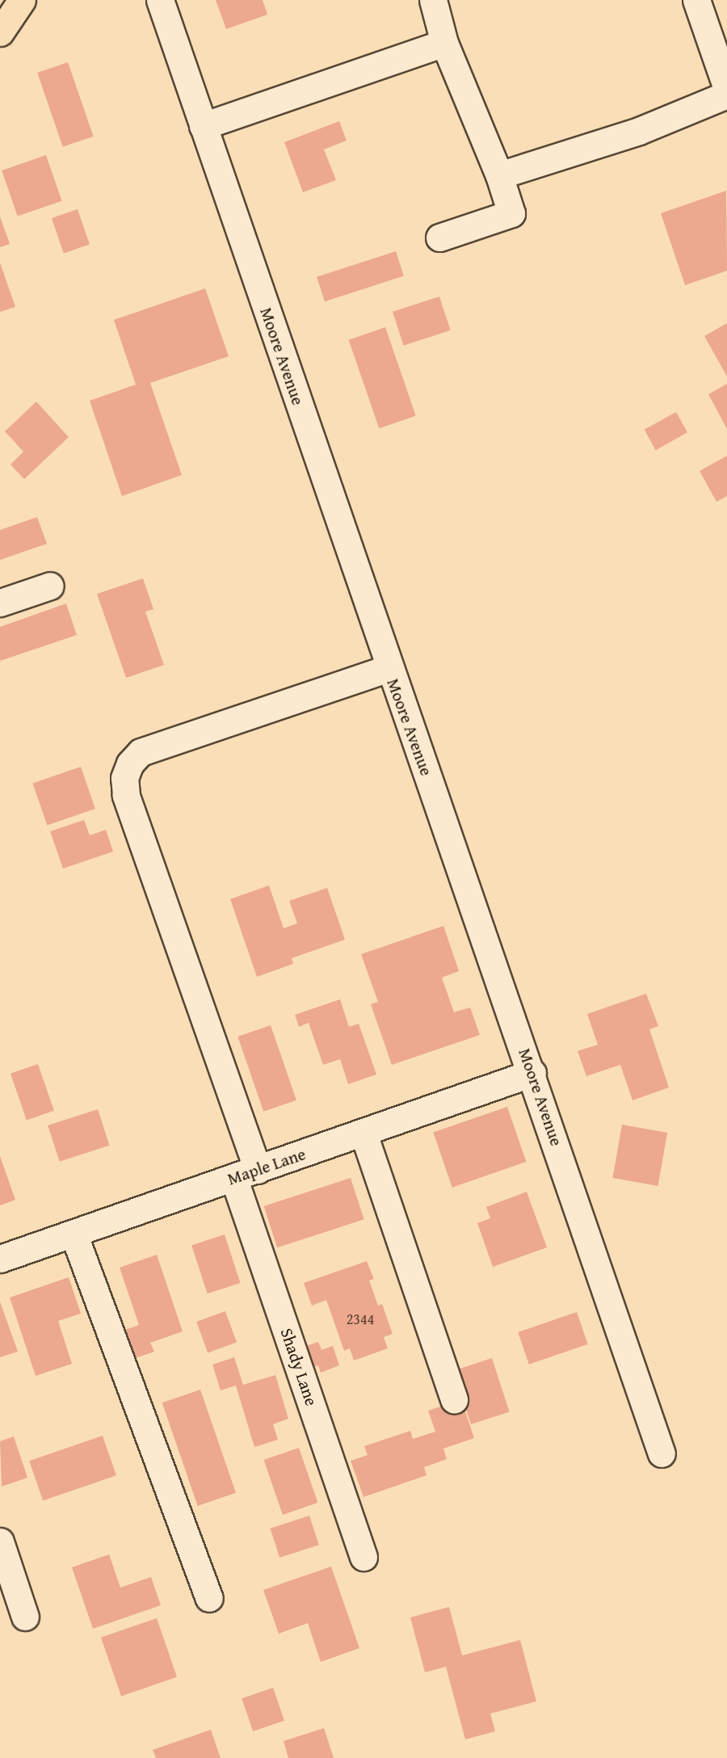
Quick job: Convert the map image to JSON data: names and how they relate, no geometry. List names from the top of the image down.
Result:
{
  "streets": {
    "street": ["Moore Avenue", "Maple Lane", "Shady Lane"]
  },
  "crossings": [
    ["Moore Avenue", "Maple Lane"],
    ["Moore Avenue", "Shady Lane"],
    ["Maple Lane", "Shady Lane"]
  ],
  "house_numbers": ["2344"]
}
